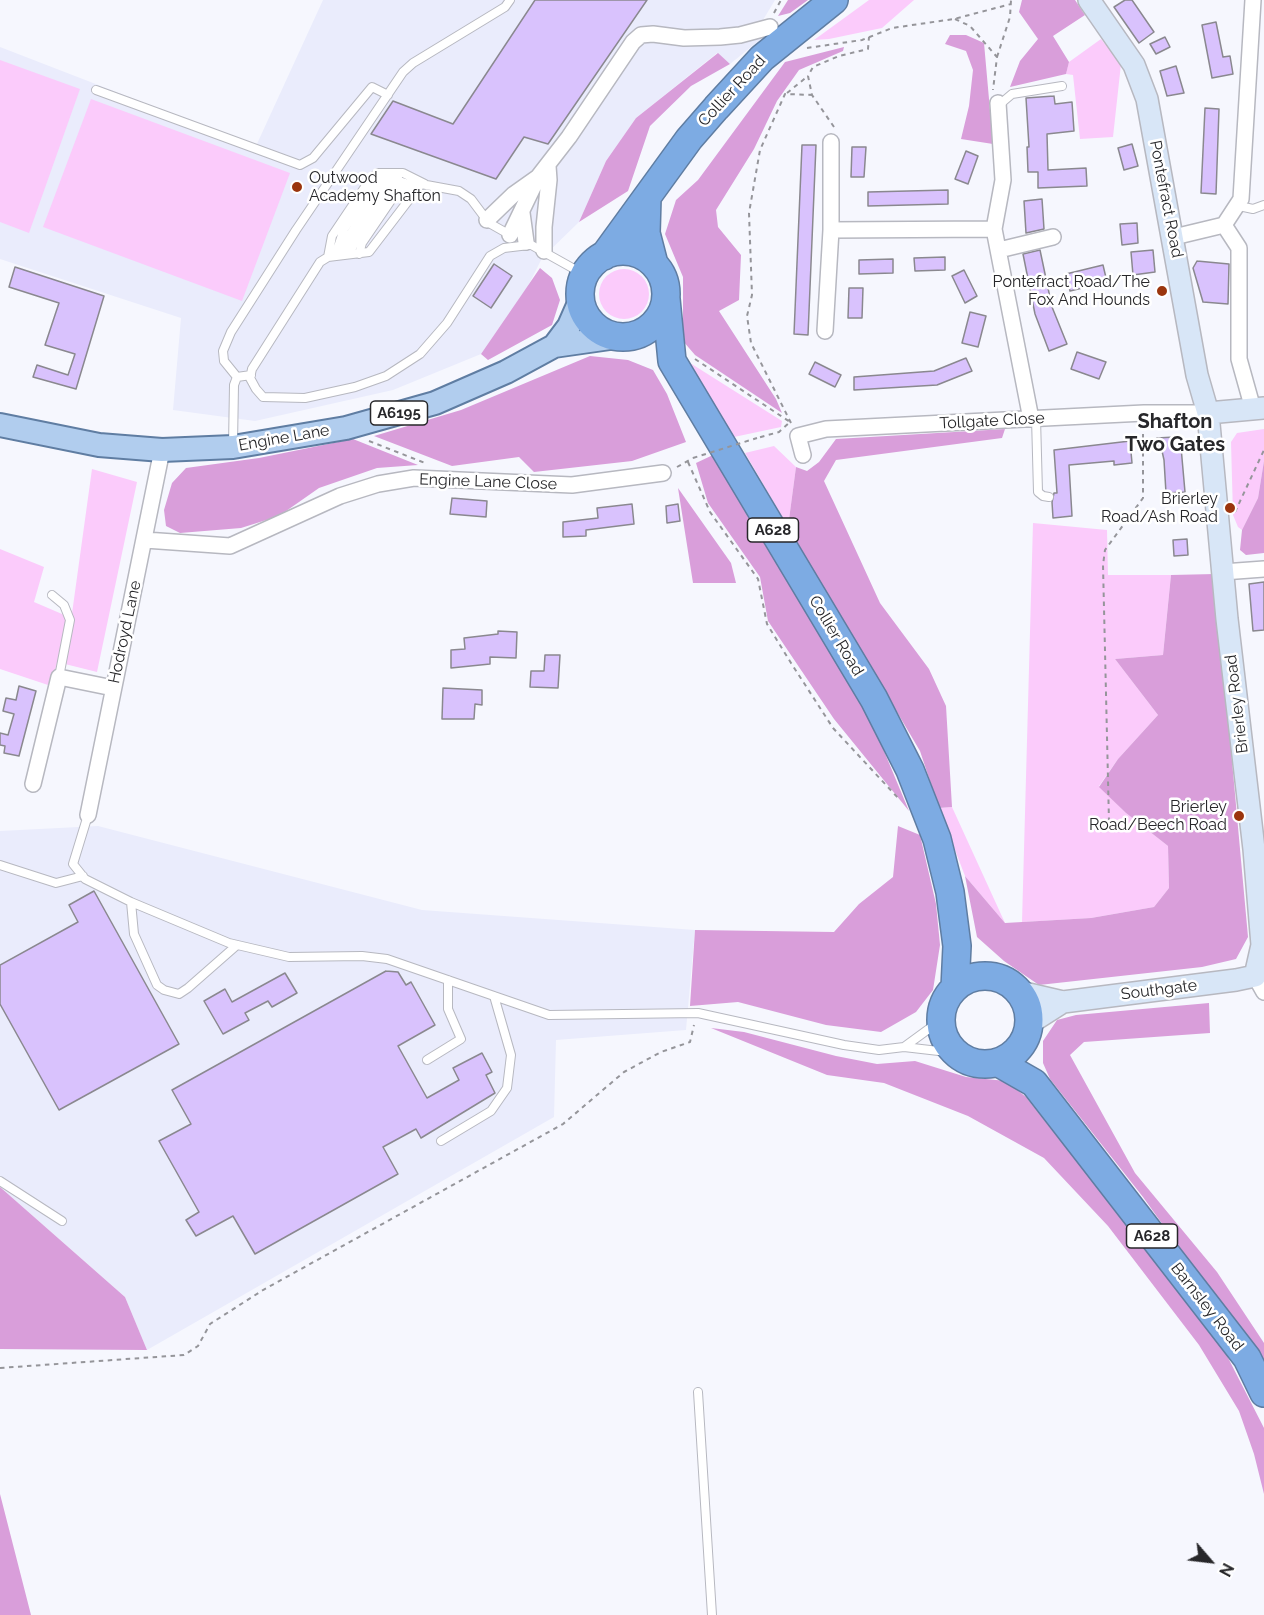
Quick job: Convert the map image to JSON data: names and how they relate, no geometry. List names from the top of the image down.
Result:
{
  "streets": {
    "highway": ["Collier Road", "A628", "Barnsley Road"],
    "main road": ["A6195", "Engine Lane"],
    "street": [
      "Pontefract Road",
      "Tollgate Close",
      "Engine Lane Close",
      "Hodroyd Lane",
      "Brierley Road",
      "Southgate"
    ]
  },
  "crossings": [
    ["Collier Road", "Engine Lane"],
    ["Collier Road", "A628"],
    ["Collier Road", "Southgate"],
    ["Collier Road", "Barnsley Road"],
    ["Pontefract Road", "Tollgate Close"],
    ["Pontefract Road", "Brierley Road"],
    ["Tollgate Close", "Brierley Road"],
    ["Engine Lane", "A628"],
    ["Engine Lane", "Hodroyd Lane"],
    ["Engine Lane Close", "Hodroyd Lane"],
    ["A628", "Southgate"],
    ["A628", "Barnsley Road"],
    ["Brierley Road", "Southgate"],
    ["Southgate", "Barnsley Road"]
  ],
  "districts": ["Shafton Two Gates"],
  "places": [
    "Outwood Academy Shafton",
    "Pontefract Road/The Fox And Hounds",
    "Brierley Road/Ash Road",
    "Brierley Road/Beech Road"
  ],
  "north": "bottom right"
}
